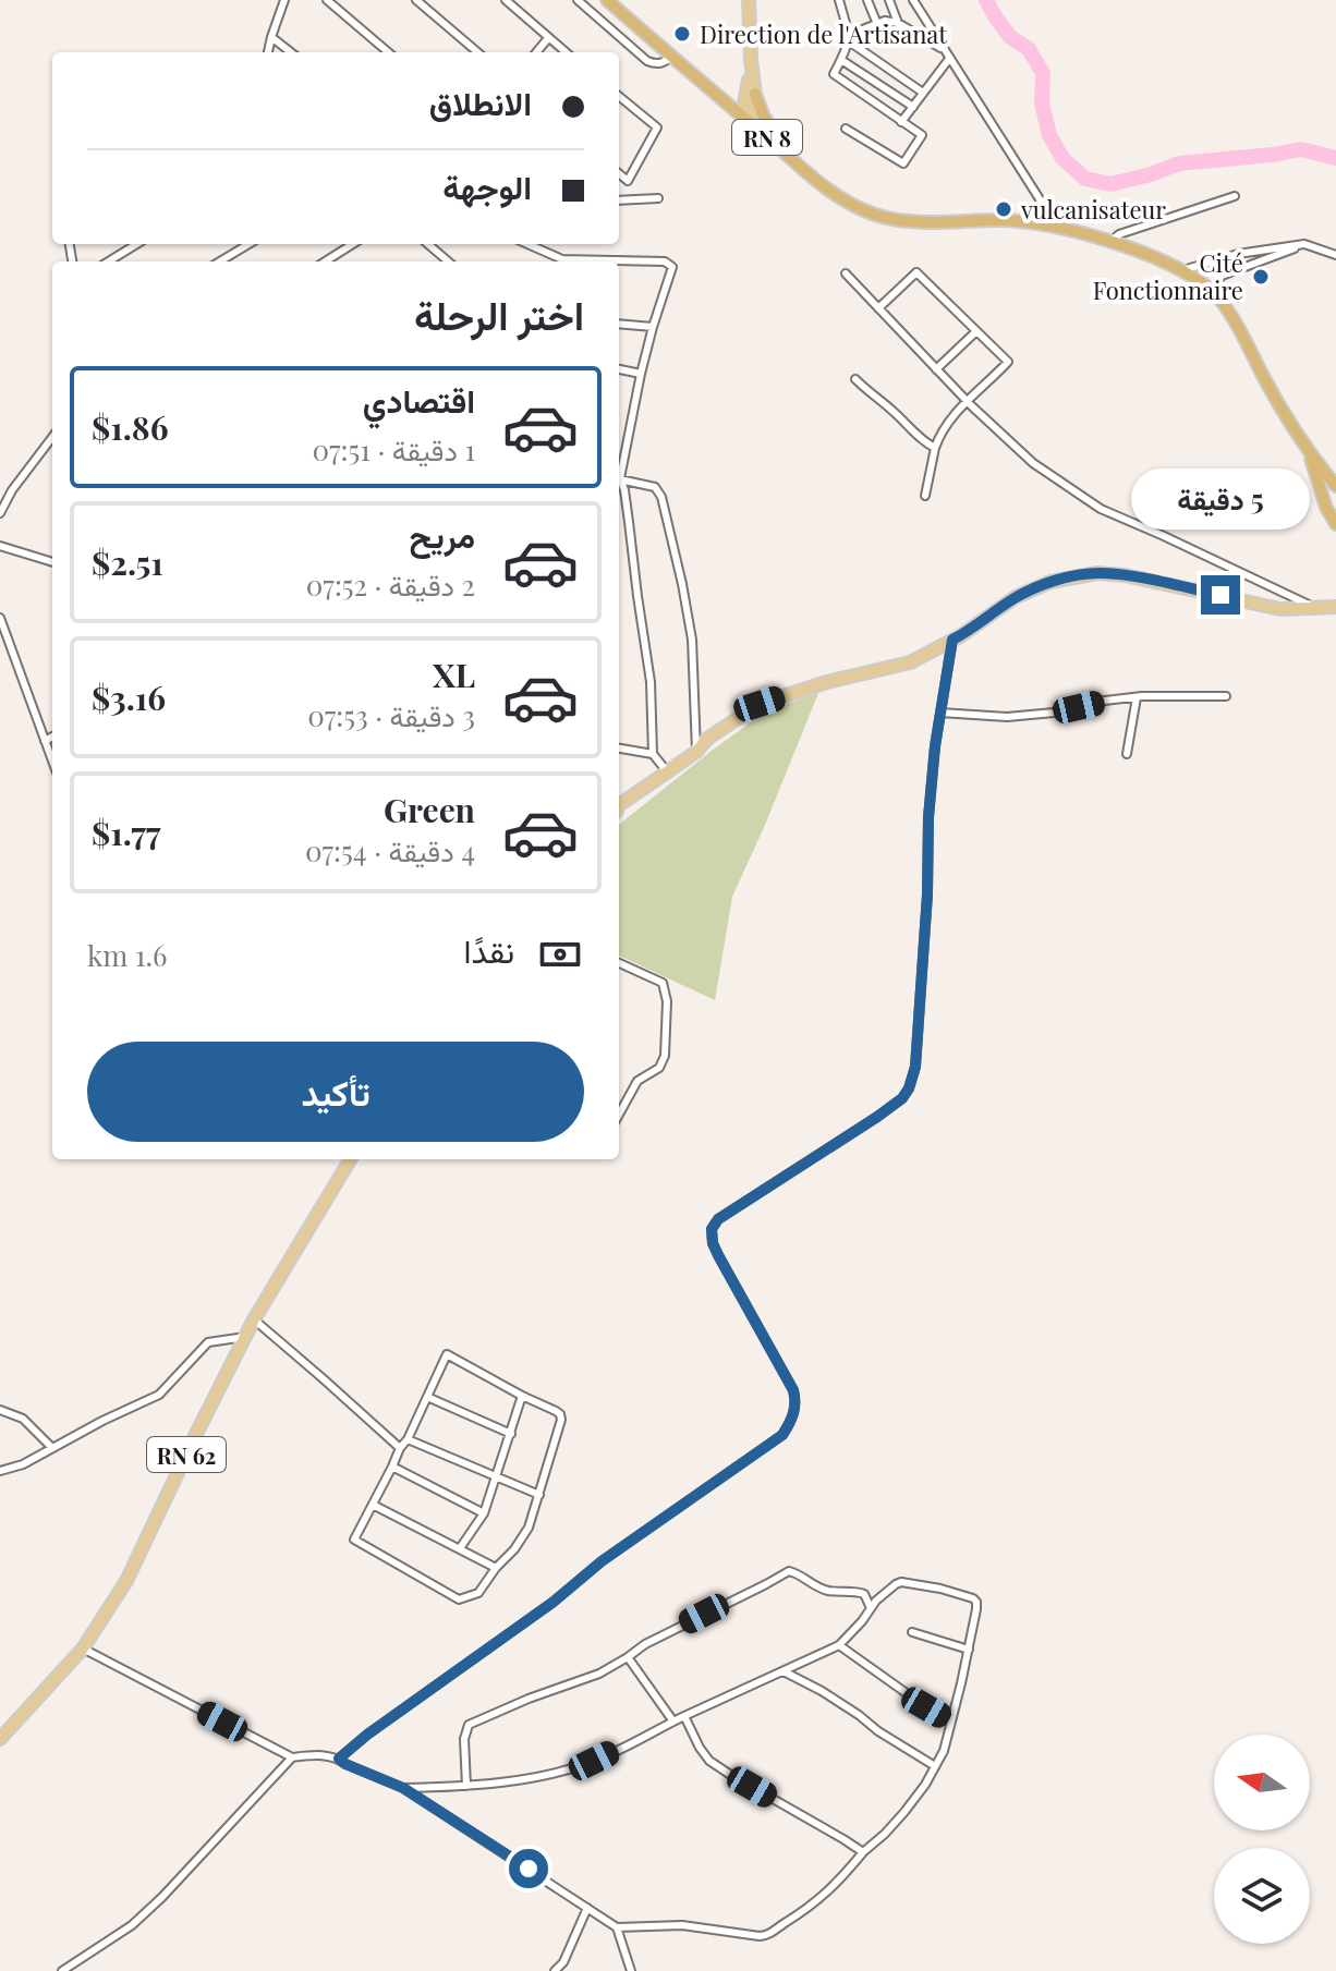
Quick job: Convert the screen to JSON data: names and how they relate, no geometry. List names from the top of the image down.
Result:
{
  "streets": {
    "highway": ["RN 8"],
    "main road": ["RN 62"]
  },
  "places": ["Direction de l'Artisanat", "vulcanisateur", "Cité Fonctionnaire"],
  "north": "left",
  "page": {
    "banner": ["الانطلاق", "الوجهة"],
    "heading": "اختر الرحلة",
    "list": [
      {
        "name": "اقتصادي",
        "note": "1 دقيقة · 07:51",
        "value": "$1.86"
      },
      {
        "name": "مريح",
        "note": "2 دقيقة · 07:52",
        "value": "$2.51"
      },
      {
        "name": "XL",
        "note": "3 دقيقة · 07:53",
        "value": "$3.16"
      },
      {
        "name": "Green",
        "note": "4 دقيقة · 07:54",
        "value": "$1.77"
      }
    ],
    "bubble": "5 دقيقة",
    "pay": ["نقدًا", "1.6 km"],
    "buttons": "تأكيد"
  }
}
